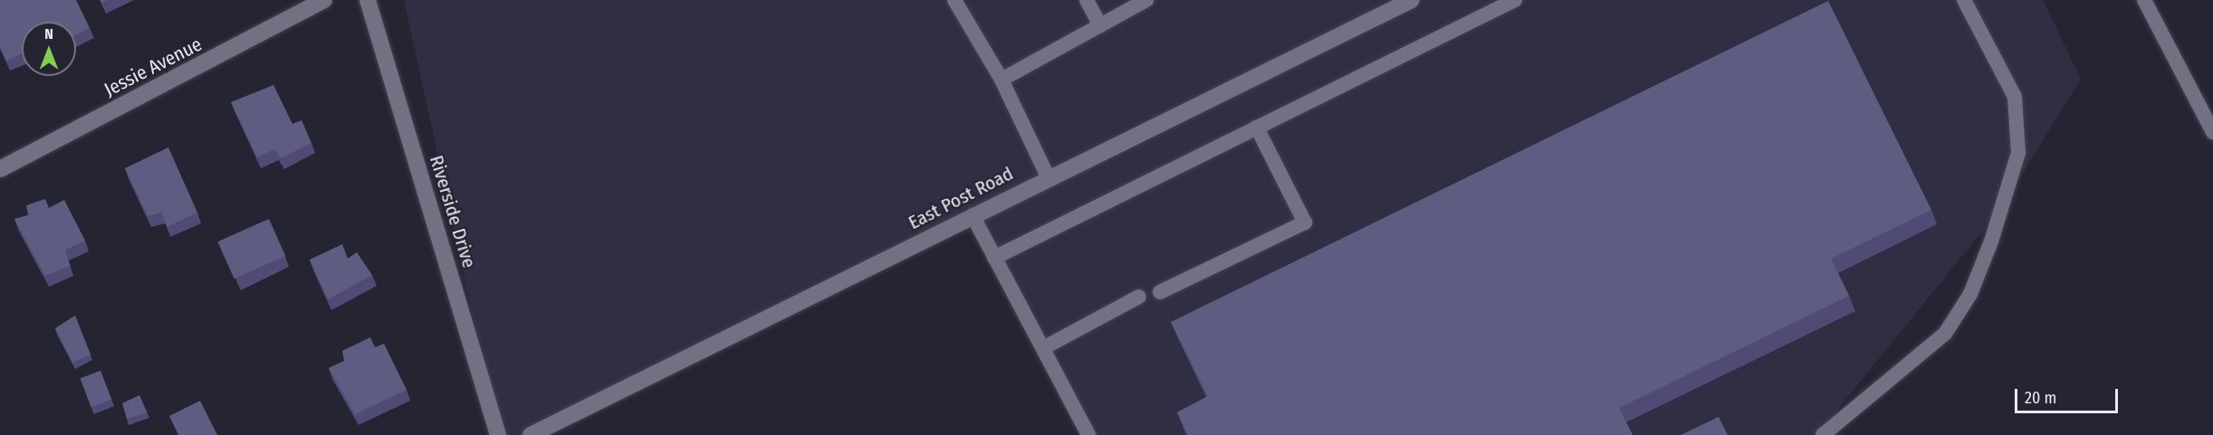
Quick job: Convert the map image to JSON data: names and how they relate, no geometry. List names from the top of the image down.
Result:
{
  "streets": {
    "street": ["Jessie Avenue", "East Post Road", "Riverside Drive"]
  },
  "scale_bar": "20 m",
  "north": "top"
}
